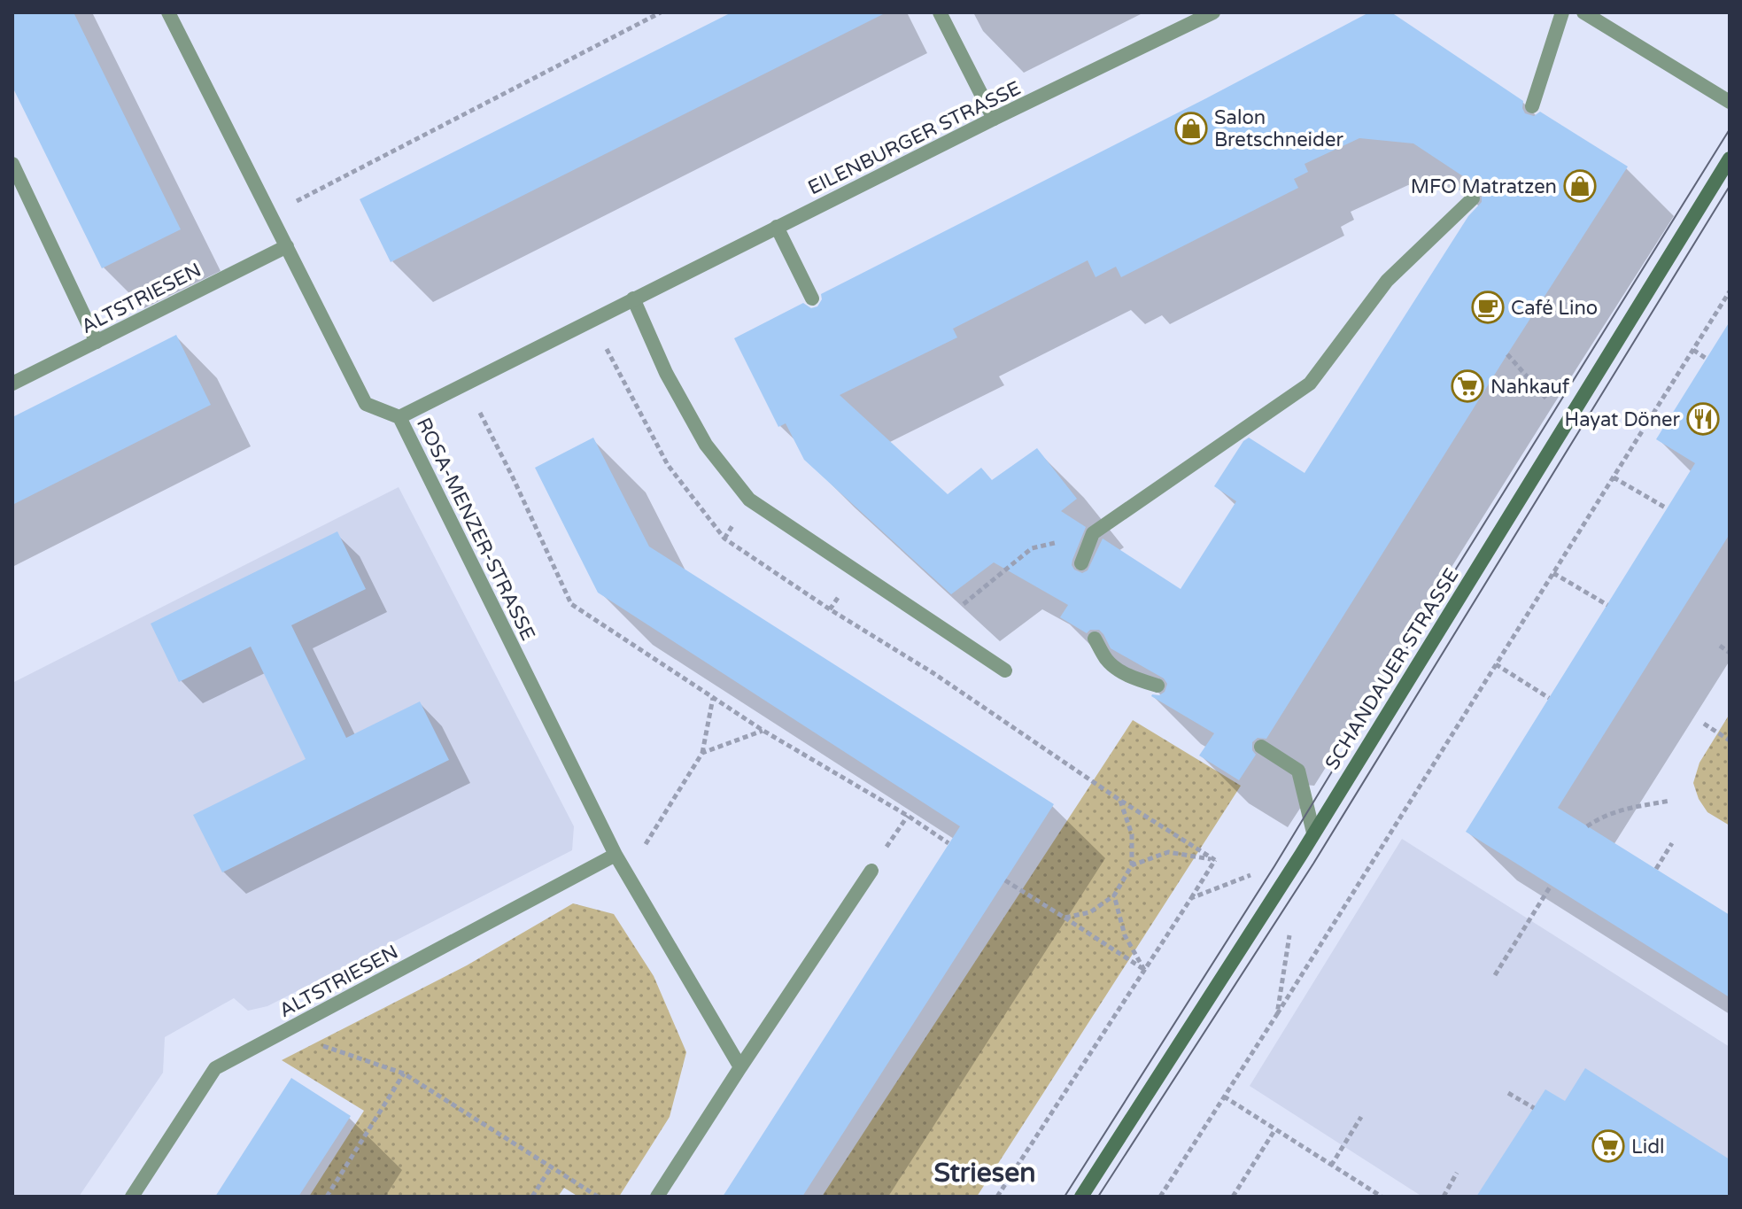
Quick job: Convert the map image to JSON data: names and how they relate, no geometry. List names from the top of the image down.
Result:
{
  "streets": {
    "main road": ["SCHANDAUER STRASSE"],
    "street": ["EILENBURGER STRASSE", "ALTSTRIESEN", "ROSA-MENZER-STRASSE"]
  },
  "crossings": [
    ["EILENBURGER STRASSE", "ROSA-MENZER-STRASSE"],
    ["ALTSTRIESEN", "ROSA-MENZER-STRASSE"]
  ],
  "districts": ["Striesen"],
  "places": {
    "shop": ["Salon Bretschneider", "MFO Matratzen"],
    "cafe": ["Café Lino"],
    "supermarket": ["Nahkauf", "Lidl"],
    "restaurant": ["Hayat Döner"]
  }
}
